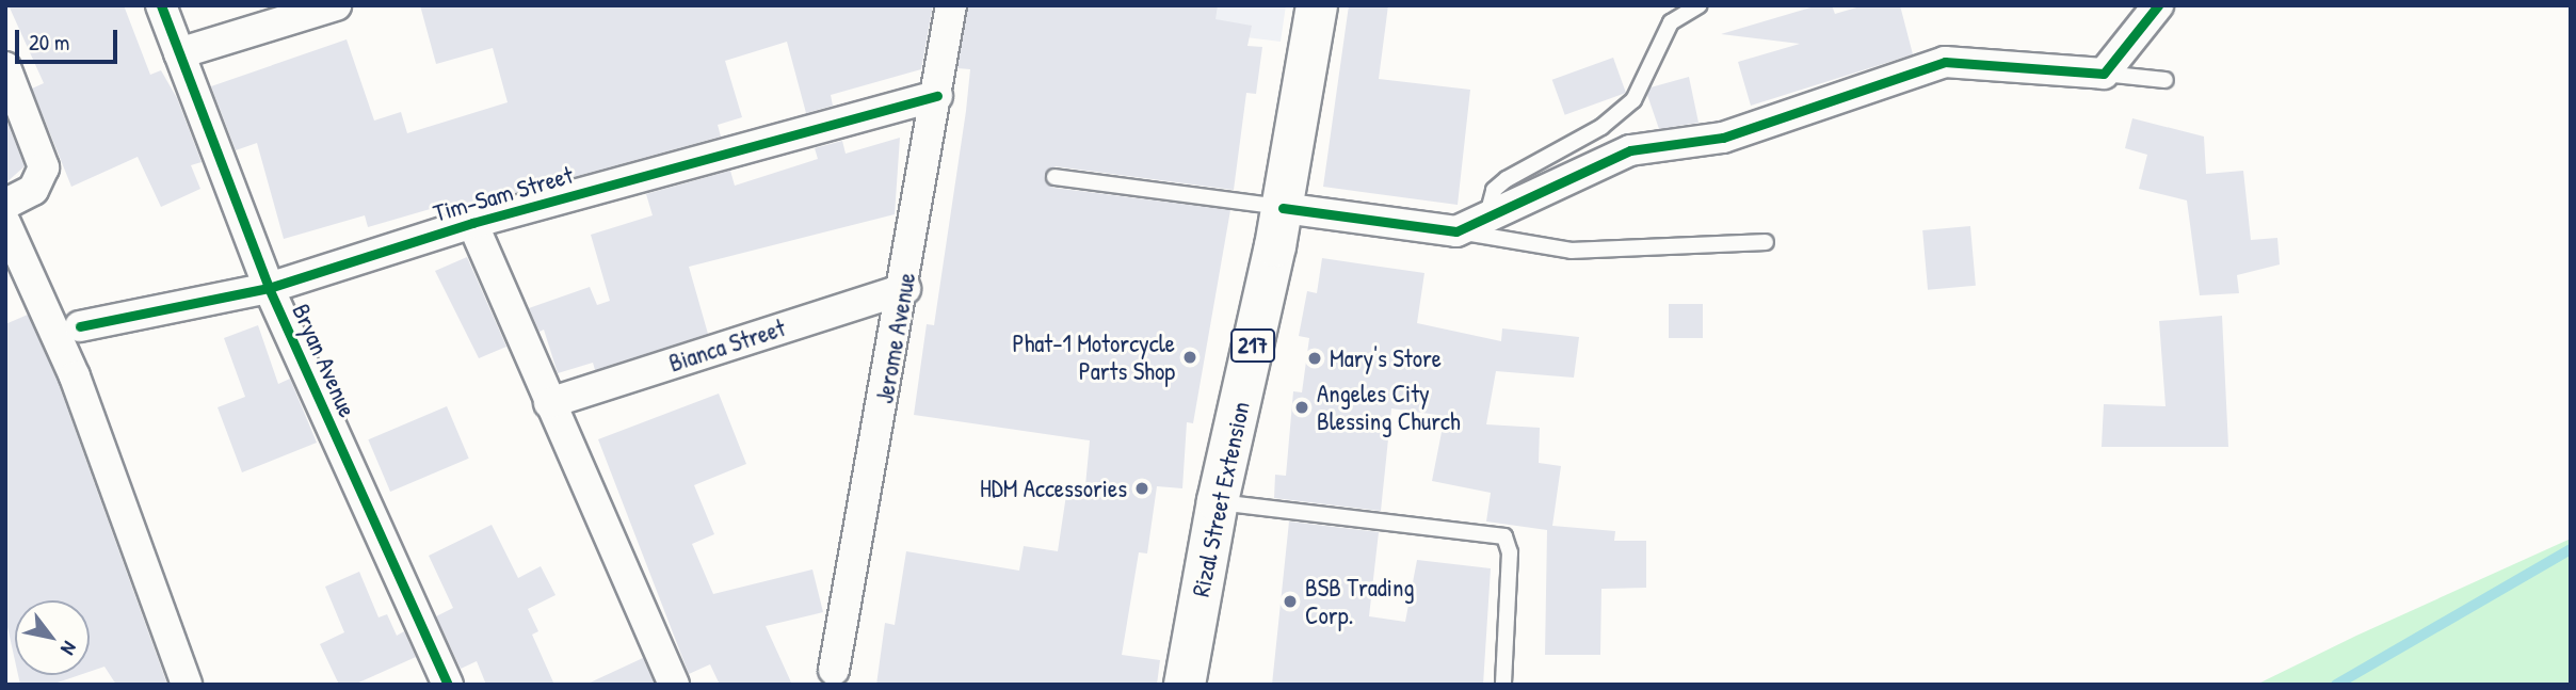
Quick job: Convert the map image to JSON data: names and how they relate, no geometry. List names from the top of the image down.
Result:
{
  "streets": {
    "main road": ["217", "Rizal Street Extension"],
    "street": [
      "Tim-Sam Street",
      "Jerome Avenue",
      "Bianca Street",
      "Bryan Avenue"
    ]
  },
  "crossings": [
    ["Tim-Sam Street", "Jerome Avenue"],
    ["Tim-Sam Street", "Bryan Avenue"],
    ["Jerome Avenue", "Bianca Street"]
  ],
  "places": [
    "Phat-1 Motorcycle Parts Shop",
    "Mary's Store",
    "Angeles City Blessing Church",
    "HDM Accessories",
    "BSB Trading Corp."
  ],
  "scale_bar": "20 m",
  "north": "bottom right"
}
